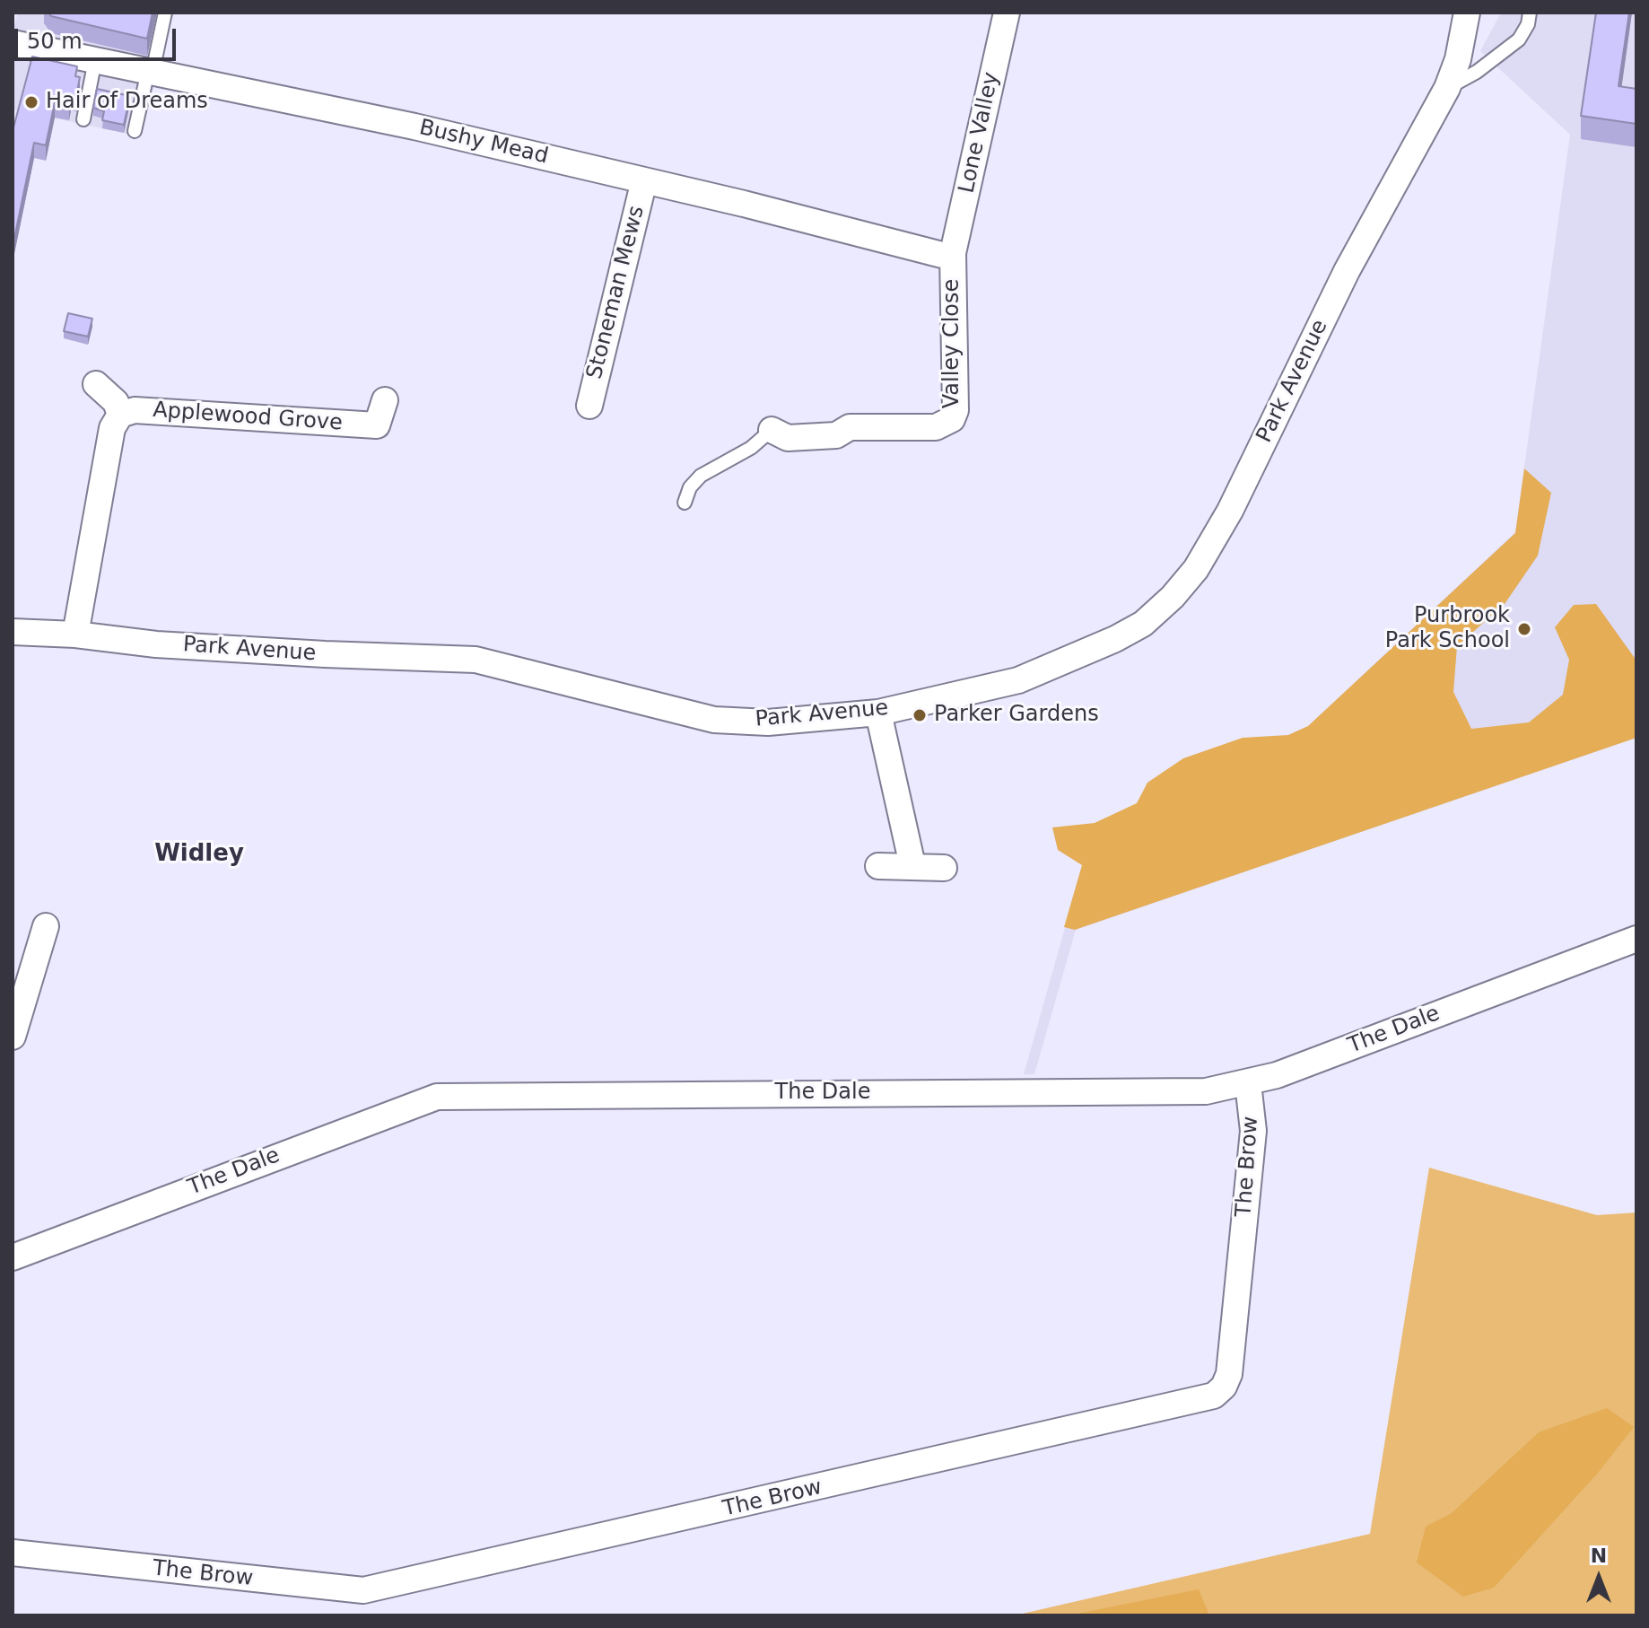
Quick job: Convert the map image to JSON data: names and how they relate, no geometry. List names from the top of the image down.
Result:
{
  "streets": {
    "street": [
      "Lone Valley",
      "Bushy Mead",
      "Stoneman Mews",
      "Valley Close",
      "Park Avenue",
      "Applewood Grove",
      "The Dale",
      "The Brow"
    ]
  },
  "crossings": [
    ["Lone Valley", "Bushy Mead"],
    ["Lone Valley", "Valley Close"],
    ["Bushy Mead", "Stoneman Mews"],
    ["Bushy Mead", "Valley Close"],
    ["The Dale", "The Brow"]
  ],
  "districts": ["Widley"],
  "places": ["Hair of Dreams", "Purbrook Park School", "Parker Gardens"],
  "scale_bar": "50 m",
  "north": "top"
}
